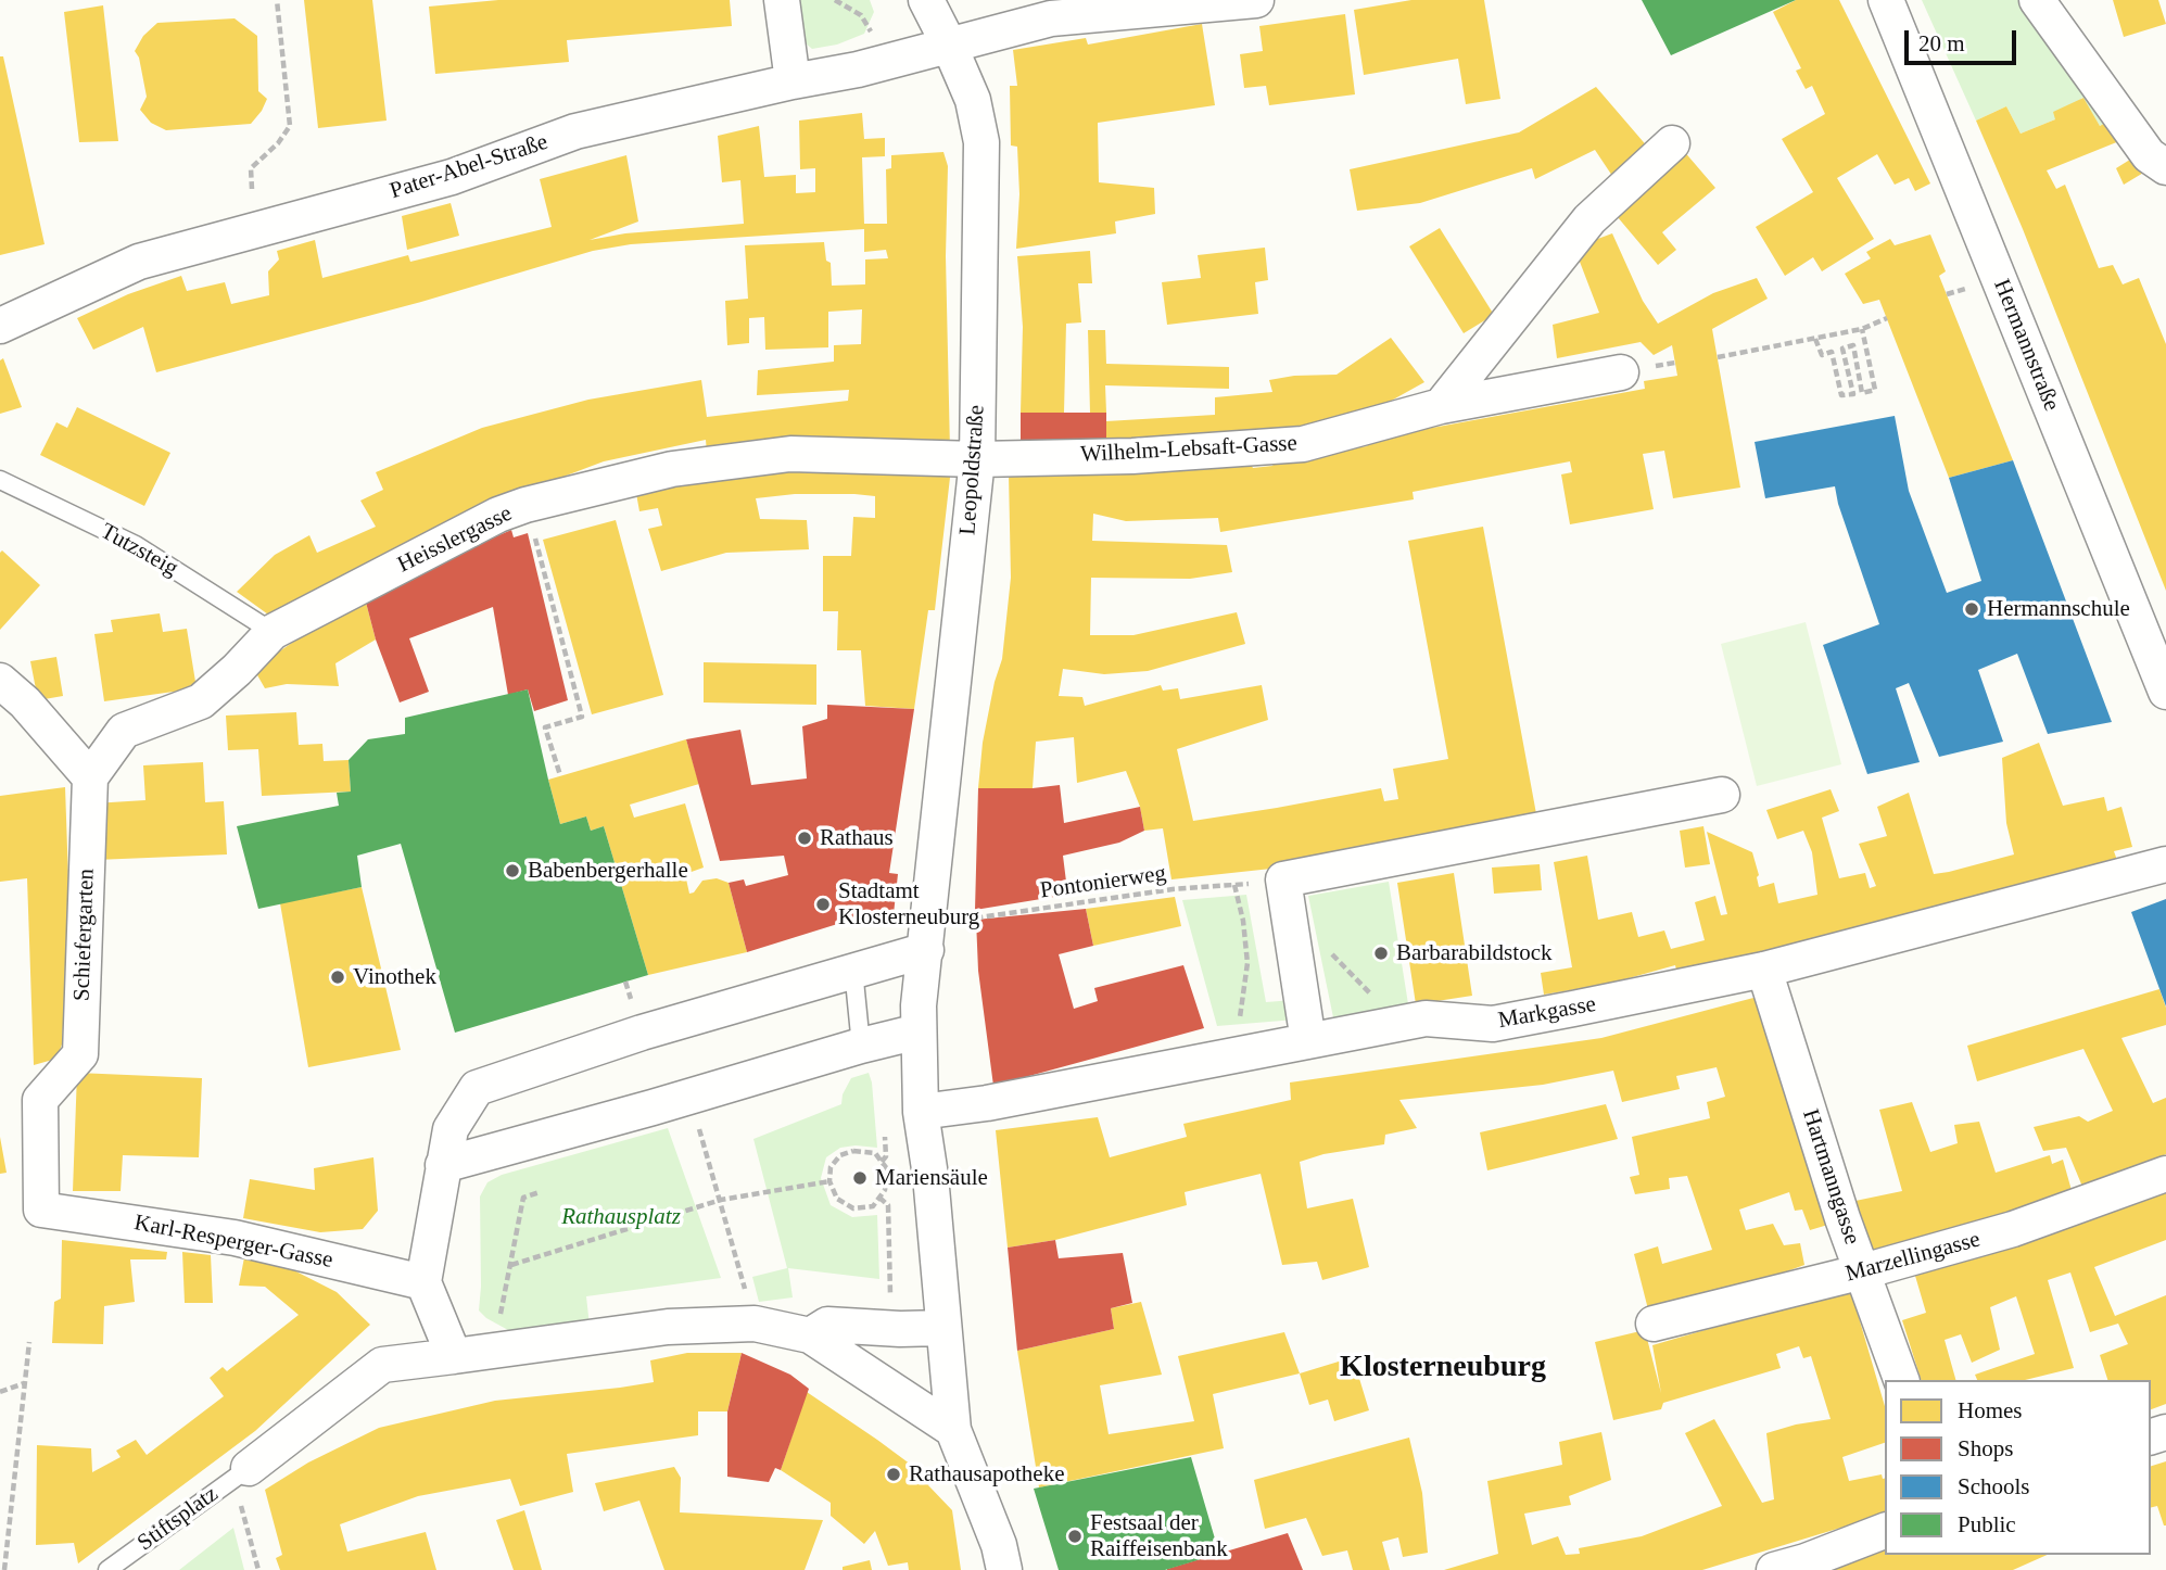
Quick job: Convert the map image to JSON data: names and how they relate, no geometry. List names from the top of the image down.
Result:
{
  "streets": {
    "street": [
      "Pater-Abel-Straße",
      "Hermannstraße",
      "Wilhelm-Lebsaft-Gasse",
      "Leopoldstraße",
      "Heisslergasse",
      "Schiefergarten",
      "Markgasse",
      "Hartmanngasse",
      "Karl-Resperger-Gasse",
      "Marzellingasse"
    ],
    "lane": ["Tutzsteig", "Stiftsplatz"],
    "path": ["Pontonierweg"]
  },
  "crossings": [
    ["Pater-Abel-Straße", "Leopoldstraße"],
    ["Wilhelm-Lebsaft-Gasse", "Leopoldstraße"],
    ["Wilhelm-Lebsaft-Gasse", "Heisslergasse"],
    ["Leopoldstraße", "Heisslergasse"],
    ["Leopoldstraße", "Pontonierweg"],
    ["Heisslergasse", "Tutzsteig"],
    ["Heisslergasse", "Schiefergarten"],
    ["Schiefergarten", "Karl-Resperger-Gasse"],
    ["Markgasse", "Hartmanngasse"],
    ["Hartmanngasse", "Marzellingasse"]
  ],
  "districts": ["Klosterneuburg"],
  "parks": ["Rathausplatz"],
  "places": [
    "Hermannschule",
    "Rathaus",
    "Babenbergerhalle",
    "Stadtamt Klosterneuburg",
    "Barbarabildstock",
    "Vinothek",
    "Mariensäule",
    "Rathausapotheke",
    "Festsaal der Raiffeisenbank"
  ],
  "legend": [
    "Homes",
    "Shops",
    "Schools",
    "Public"
  ],
  "scale_bar": "20 m"
}
